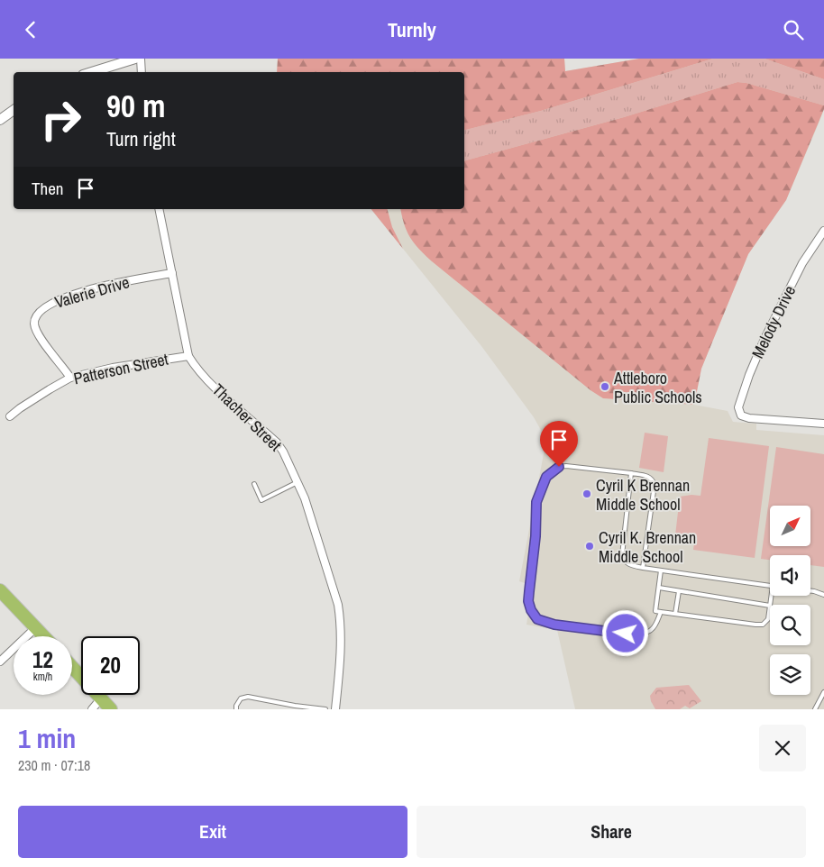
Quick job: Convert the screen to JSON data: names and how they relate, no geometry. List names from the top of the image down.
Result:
{
  "streets": {
    "street": [
      "Valerie Drive",
      "Melody Drive",
      "Patterson Street",
      "Thacher Street"
    ]
  },
  "crossings": [
    ["Valerie Drive", "Patterson Street"],
    ["Valerie Drive", "Thacher Street"],
    ["Patterson Street", "Thacher Street"]
  ],
  "places": ["Attleboro Public Schools", "Cyril K Brennan Middle School", "Cyril K. Brennan Middle School"],
  "north": "top right",
  "page": {
    "header": "Turnly",
    "turn": ["90 m", "Turn right"],
    "then": "Then",
    "speed": "12 km/h",
    "limit": "20",
    "heading": ["1 min", "230 m · 07:18"],
    "buttons": ["Exit", "Share"]
  }
}
